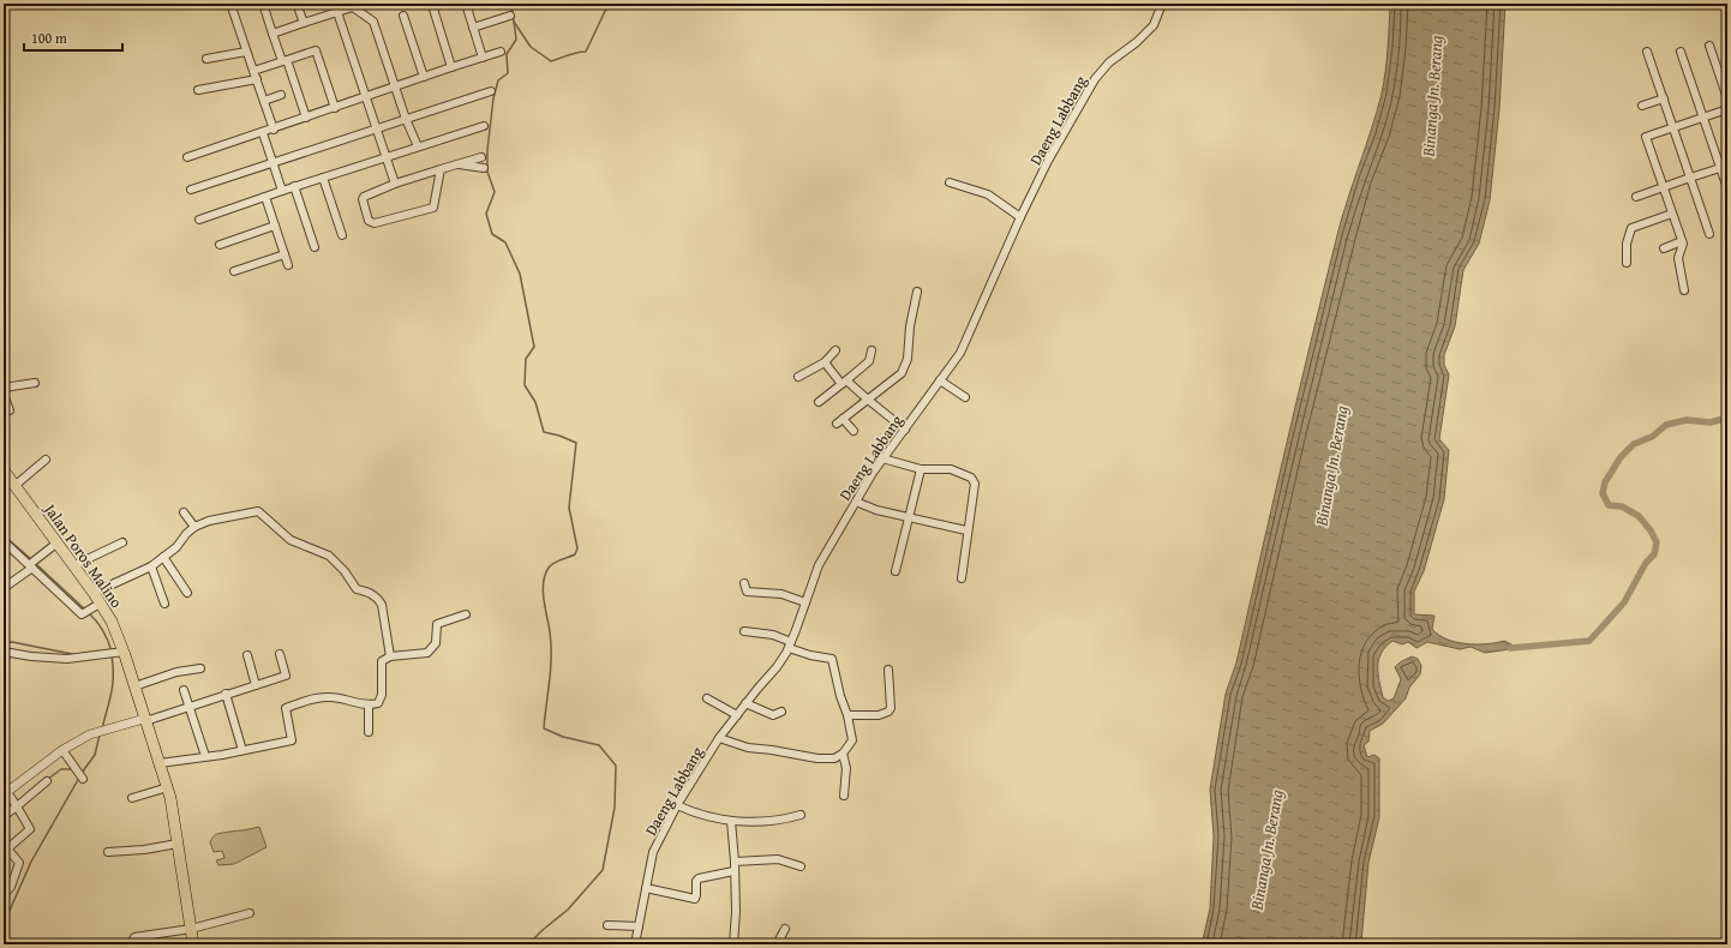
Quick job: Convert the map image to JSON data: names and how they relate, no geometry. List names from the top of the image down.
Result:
{
  "streets": {
    "main road": ["Jalan Poros Malino"],
    "street": ["Daeng Labbang"]
  },
  "water": ["Binanga Jn. Berang"],
  "scale_bar": "100 m"
}
